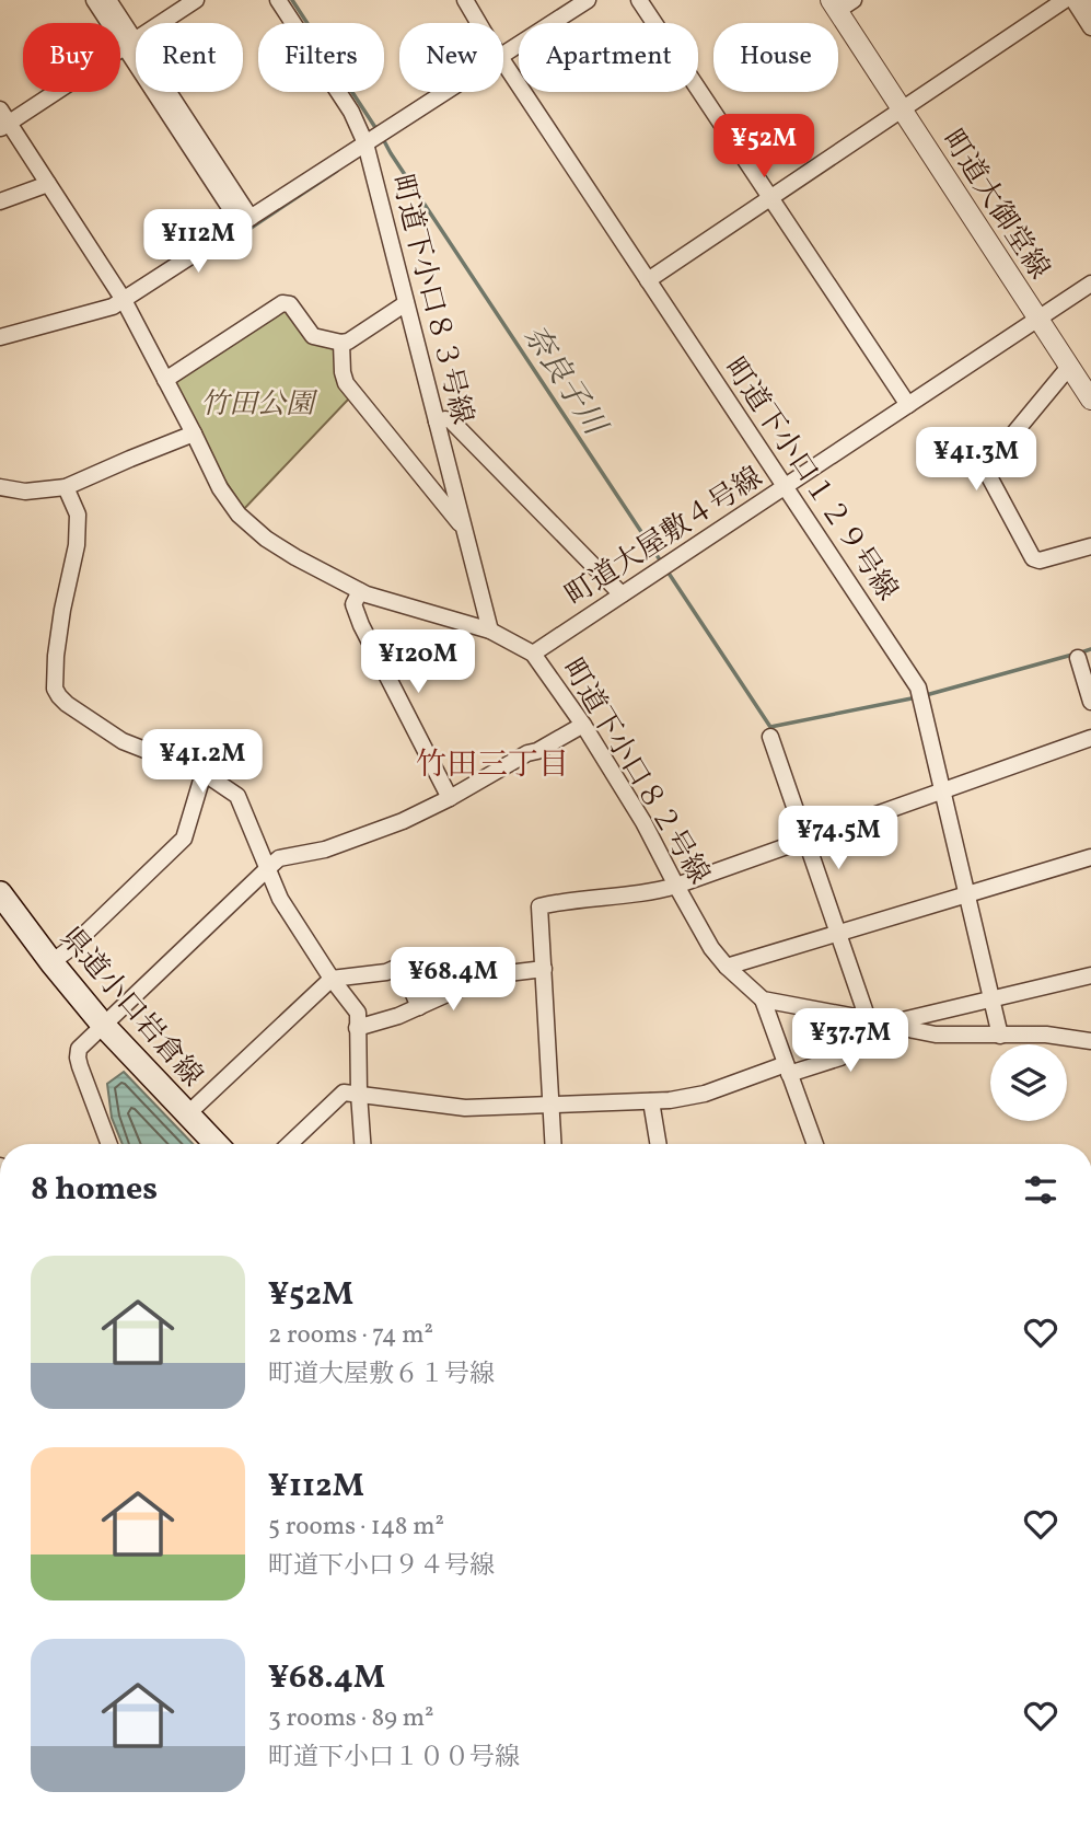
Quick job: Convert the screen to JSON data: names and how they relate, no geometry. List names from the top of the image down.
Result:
{
  "streets": {
    "main road": ["県道小口岩倉線"],
    "street": [
      "町道大御堂線",
      "町道下小口８３号線",
      "町道下小口１２９号線",
      "町道大屋敷４号線",
      "町道下小口８２号線"
    ]
  },
  "crossings": [
    ["町道大御堂線", "町道大屋敷４号線"],
    ["町道下小口８３号線", "町道下小口８２号線"],
    ["町道下小口１２９号線", "町道大屋敷４号線"],
    ["町道大屋敷４号線", "町道下小口８２号線"]
  ],
  "districts": ["竹田三丁目"],
  "water": ["奈良子川"],
  "parks": ["竹田公園"],
  "page": {
    "chip": [
      "Buy",
      "Rent",
      "Filters",
      "New",
      "Apartment",
      "House"
    ],
    "price": [
      "¥52M",
      "¥112M",
      "¥41.3M",
      "¥120M",
      "¥41.2M",
      "¥74.5M",
      "¥68.4M",
      "¥37.7M"
    ],
    "heading": "8 homes",
    "list": [
      {
        "name": "¥52M",
        "note": "2 rooms · 74 m² · 町道大屋敷６１号線"
      },
      {
        "name": "¥112M",
        "note": "5 rooms · 148 m² · 町道下小口９４号線"
      },
      {
        "name": "¥68.4M",
        "note": "3 rooms · 89 m² · 町道下小口１００号線"
      }
    ]
  }
}
